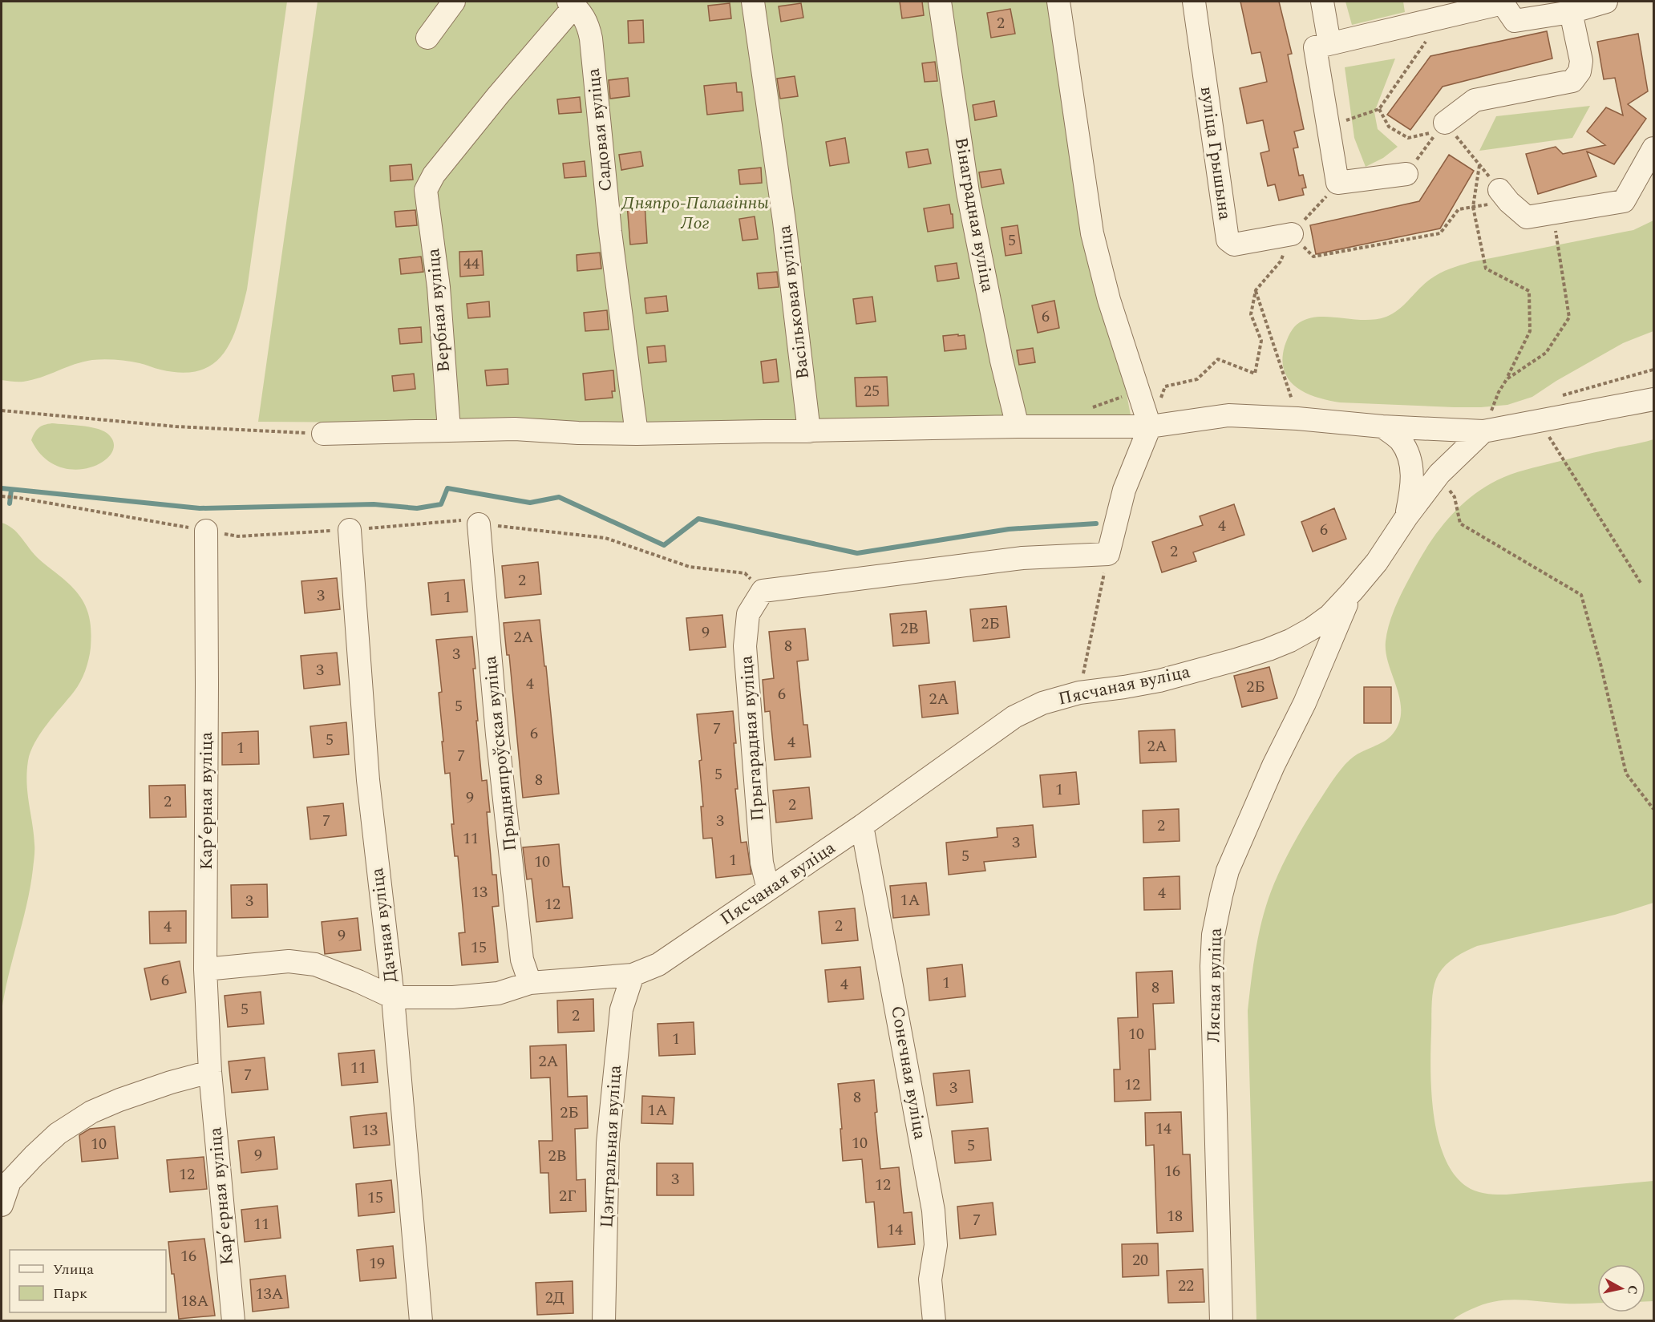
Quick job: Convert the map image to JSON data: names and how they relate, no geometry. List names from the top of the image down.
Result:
{
  "streets": {
    "street": [
      "Садовая вуліца",
      "вуліца Грышына",
      "Вінаградная вуліца",
      "Васільковая вуліца",
      "Вербная вуліца",
      "Пясчаная вуліца",
      "Прыгарадная вуліца",
      "Прыдняпроўская вуліца",
      "Карʼерная вуліца",
      "Дачная вуліца",
      "Лясная вуліца",
      "Сонечная вуліца",
      "Цэнтральная вуліца"
    ]
  },
  "crossings": [
    ["Садовая вуліца", "Вербная вуліца"],
    ["Пясчаная вуліца", "Прыгарадная вуліца"],
    ["Пясчаная вуліца", "Прыдняпроўская вуліца"],
    ["Пясчаная вуліца", "Дачная вуліца"],
    ["Пясчаная вуліца", "Лясная вуліца"],
    ["Пясчаная вуліца", "Сонечная вуліца"],
    ["Пясчаная вуліца", "Цэнтральная вуліца"]
  ],
  "parks": ["Дняпро-Палавінны Лог"],
  "house_numbers": [
    "2",
    "5",
    "44",
    "6",
    "25",
    "4",
    "6",
    "2",
    "2",
    "3",
    "1",
    "2Б",
    "2В",
    "9",
    "2А",
    "8",
    "3",
    "3",
    "4",
    "2Б",
    "6",
    "2А",
    "5",
    "7",
    "6",
    "5",
    "4",
    "2А",
    "1",
    "7",
    "5",
    "8",
    "1",
    "9",
    "2",
    "2",
    "7",
    "3",
    "2",
    "11",
    "3",
    "5",
    "1",
    "10",
    "13",
    "4",
    "1А",
    "3",
    "12",
    "2",
    "4",
    "9",
    "15",
    "6",
    "1",
    "4",
    "8",
    "5",
    "2",
    "10",
    "1",
    "2А",
    "11",
    "7",
    "12",
    "3",
    "8",
    "1А",
    "2Б",
    "14",
    "13",
    "10",
    "10",
    "5",
    "9",
    "2В",
    "16",
    "12",
    "3",
    "12",
    "2Г",
    "15",
    "18",
    "7",
    "11",
    "14",
    "16",
    "20",
    "19",
    "22",
    "13А",
    "2Д",
    "18А"
  ],
  "legend": ["Улица", "Парк"],
  "north": "right"
}
